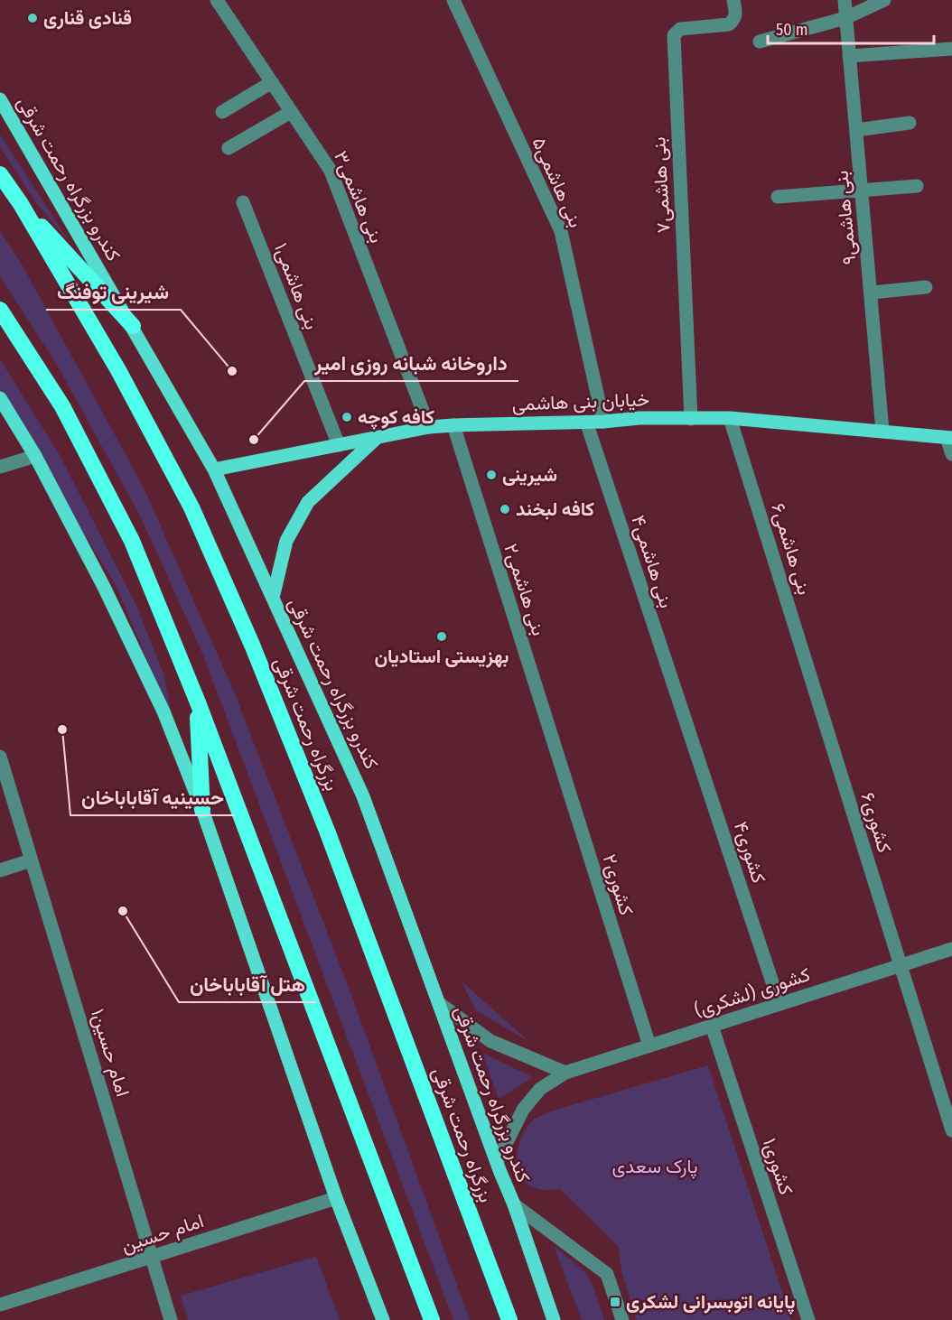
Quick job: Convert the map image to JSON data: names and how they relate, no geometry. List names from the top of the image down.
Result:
{
  "streets": {
    "highway": ["بزرگراه رحمت شرقی"],
    "main road": ["کندرو بزرگراه رحمت شرقی", "خیابان بنی هاشمی"],
    "street": [
      "بنی هاشمی۵",
      "بنی هاشمی۷",
      "بنی هاشمی۳",
      "بنی هاشمی۹",
      "بنی هاشمی۱",
      "۶بنی هاشمی",
      "۴بنی هاشمی",
      "۲بنی هاشمی",
      "کشوری۶",
      "کشوری۴",
      "کشوری۲",
      "کشوری (لشکری)",
      "امام حسین۱",
      "۱کشوری",
      "امام حسین"
    ]
  },
  "crossings": [
    ["کندرو بزرگراه رحمت شرقی", "خیابان بنی هاشمی"],
    ["کندرو بزرگراه رحمت شرقی", "کشوری (لشکری)"],
    ["بنی هاشمی۵", "خیابان بنی هاشمی"],
    ["بنی هاشمی۷", "خیابان بنی هاشمی"],
    ["بنی هاشمی۳", "خیابان بنی هاشمی"],
    ["بنی هاشمی۹", "خیابان بنی هاشمی"],
    ["بنی هاشمی۱", "خیابان بنی هاشمی"],
    ["خیابان بنی هاشمی", "۶بنی هاشمی"],
    ["خیابان بنی هاشمی", "۴بنی هاشمی"],
    ["خیابان بنی هاشمی", "۲بنی هاشمی"],
    ["۶بنی هاشمی", "کشوری۶"],
    ["۴بنی هاشمی", "کشوری۴"],
    ["۲بنی هاشمی", "کشوری۲"],
    ["کشوری۶", "کشوری (لشکری)"],
    ["کشوری۴", "کشوری (لشکری)"],
    ["کشوری۲", "کشوری (لشکری)"],
    ["کشوری (لشکری)", "۱کشوری"],
    ["امام حسین۱", "امام حسین"]
  ],
  "parks": ["پارک سعدی"],
  "places": {
    "other": [
      "قنادی قناری",
      "شیرینی توفنگ",
      "کافه کوچه",
      "داروخانه شبانه روزی امیر",
      "شیرینی",
      "کافه لبخند",
      "بهزیستی استادیان",
      "حسینیه آقاباباخان",
      "هتل آقاباباخان"
    ],
    "transit": ["پایانه اتوبسرانی لشکری"]
  },
  "scale_bar": "50 m"
}
